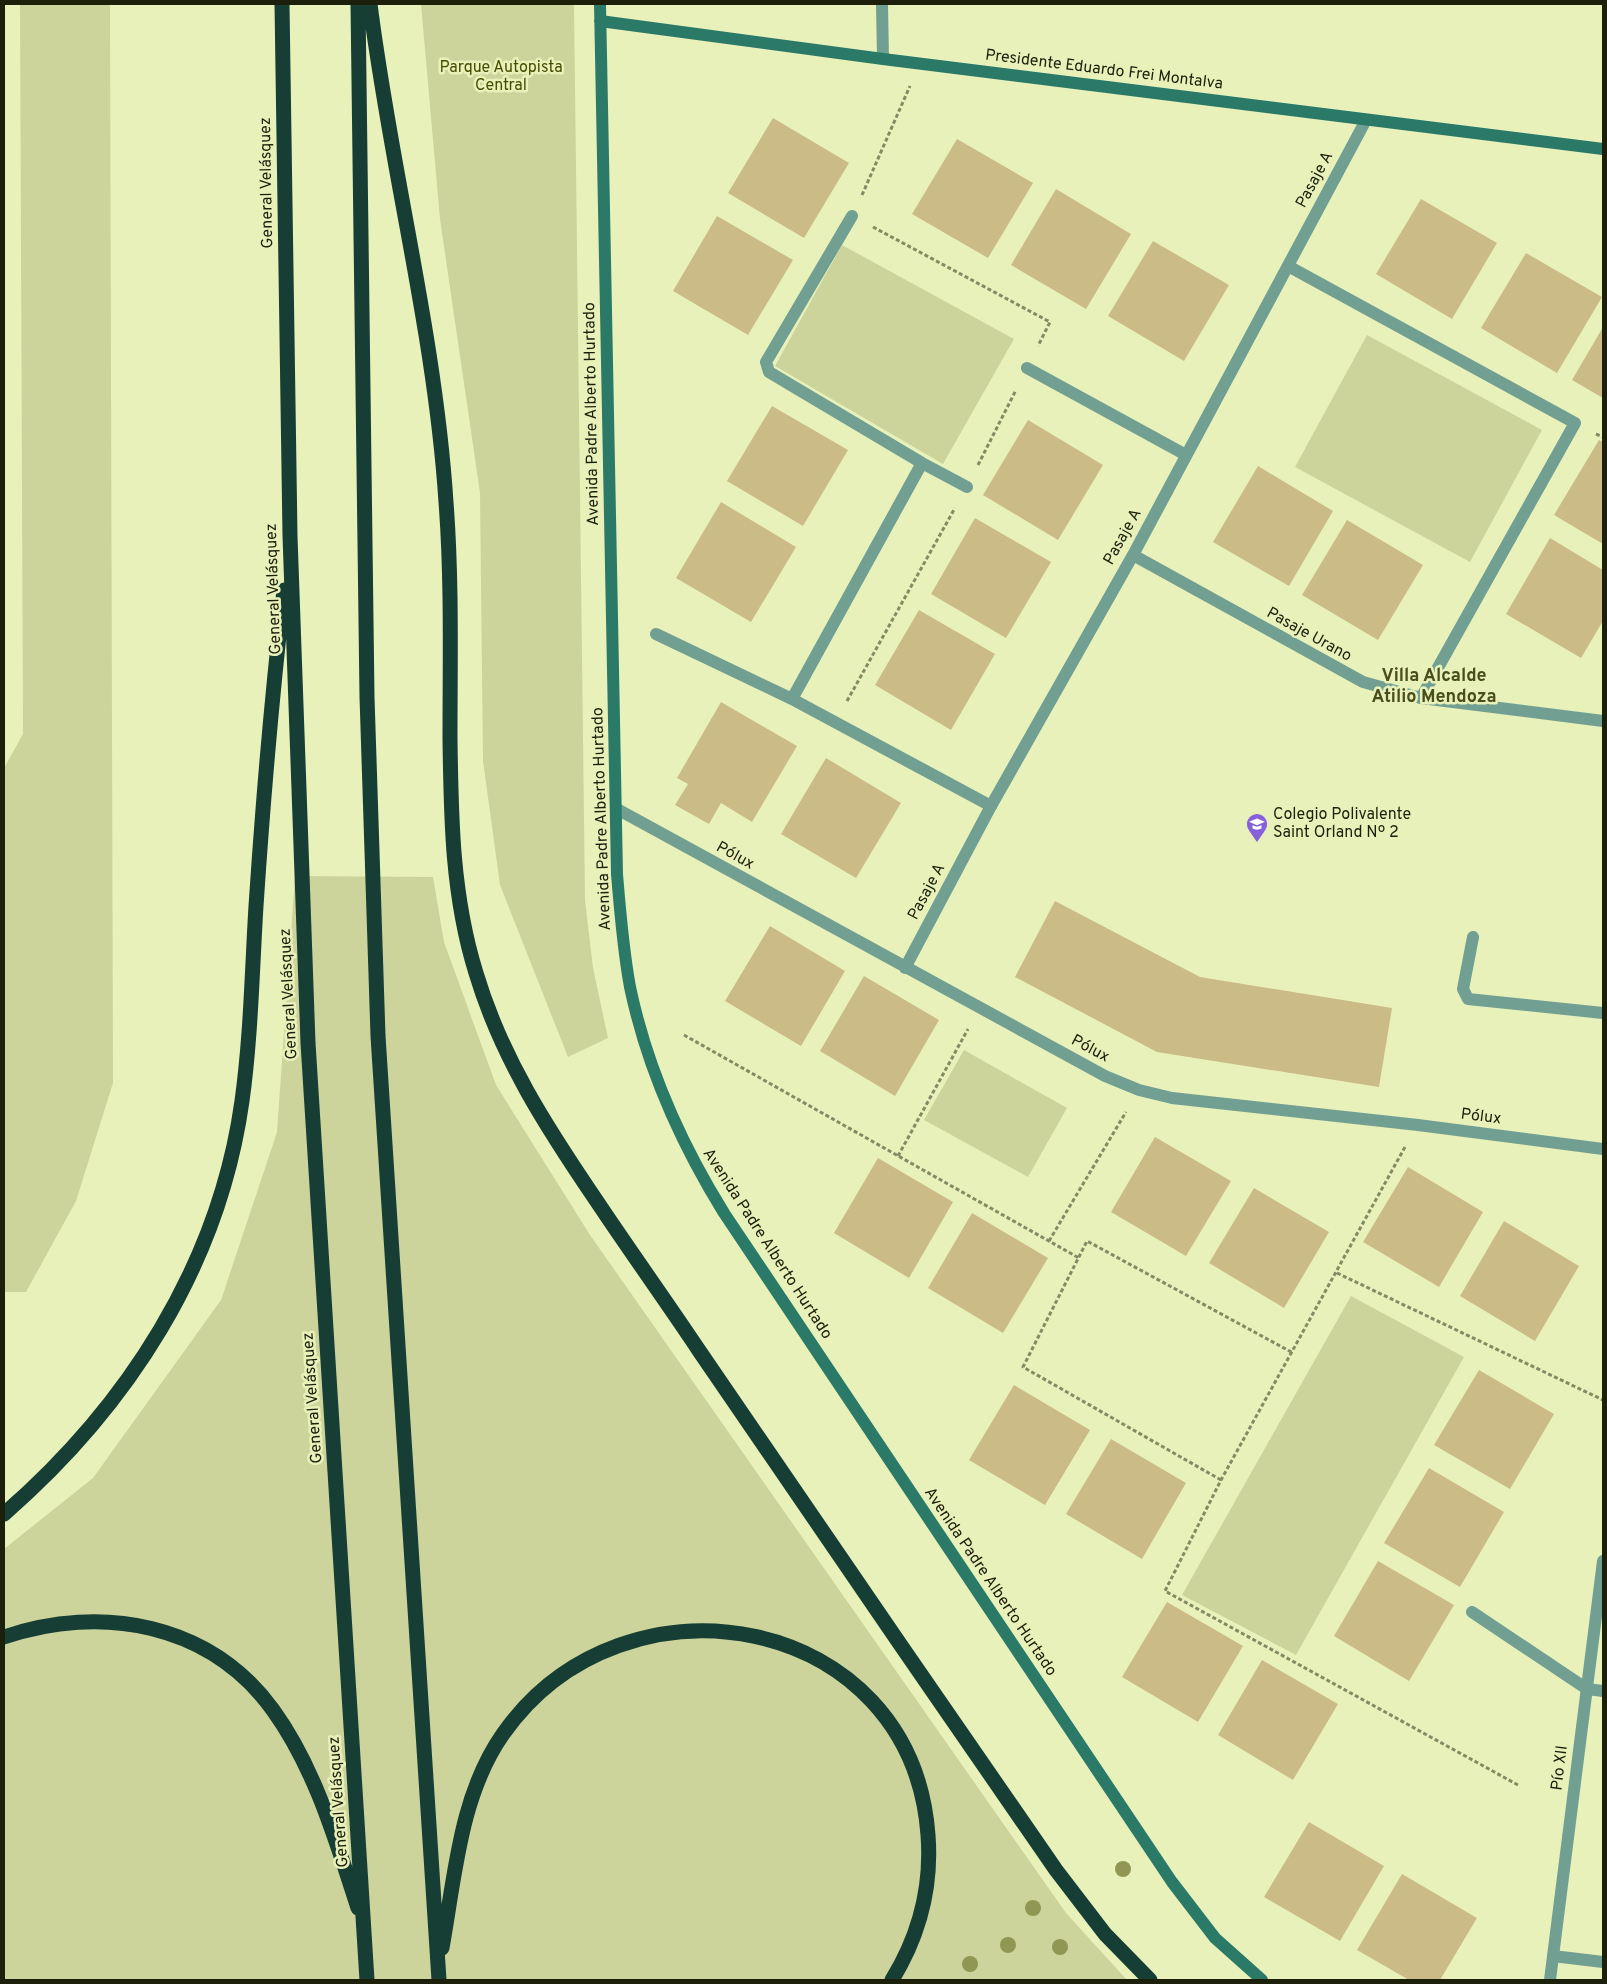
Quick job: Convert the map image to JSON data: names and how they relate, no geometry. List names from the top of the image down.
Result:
{
  "streets": {
    "highway": ["General Velásquez"],
    "street": [
      "Presidente Eduardo Frei Montalva",
      "Pasaje A",
      "Avenida Padre Alberto Hurtado",
      "Pasaje Urano",
      "Pólux",
      "Pío XII"
    ]
  },
  "crossings": [
    ["Presidente Eduardo Frei Montalva", "Pasaje A"],
    ["Presidente Eduardo Frei Montalva", "Avenida Padre Alberto Hurtado"],
    ["Pasaje A", "Pasaje Urano"],
    ["Pasaje A", "Pólux"],
    ["Avenida Padre Alberto Hurtado", "Pólux"]
  ],
  "districts": ["Villa Alcalde Atilio Mendoza"],
  "parks": ["Parque Autopista Central"],
  "places": {
    "school or university": ["Colegio Polivalente Saint Orland Nº 2"]
  }
}
